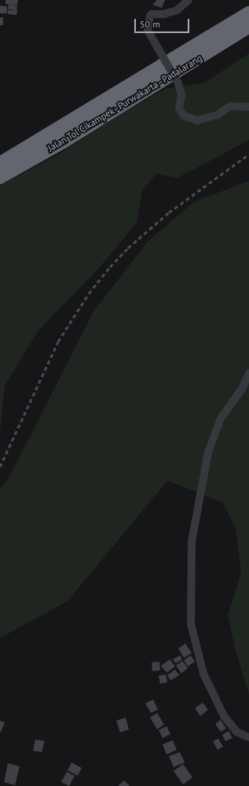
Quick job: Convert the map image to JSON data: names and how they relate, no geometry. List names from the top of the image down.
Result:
{
  "streets": {
    "highway": ["Jalan Tol Cikampek–Purwakarta–Padalarang"]
  },
  "scale_bar": "50 m"
}
